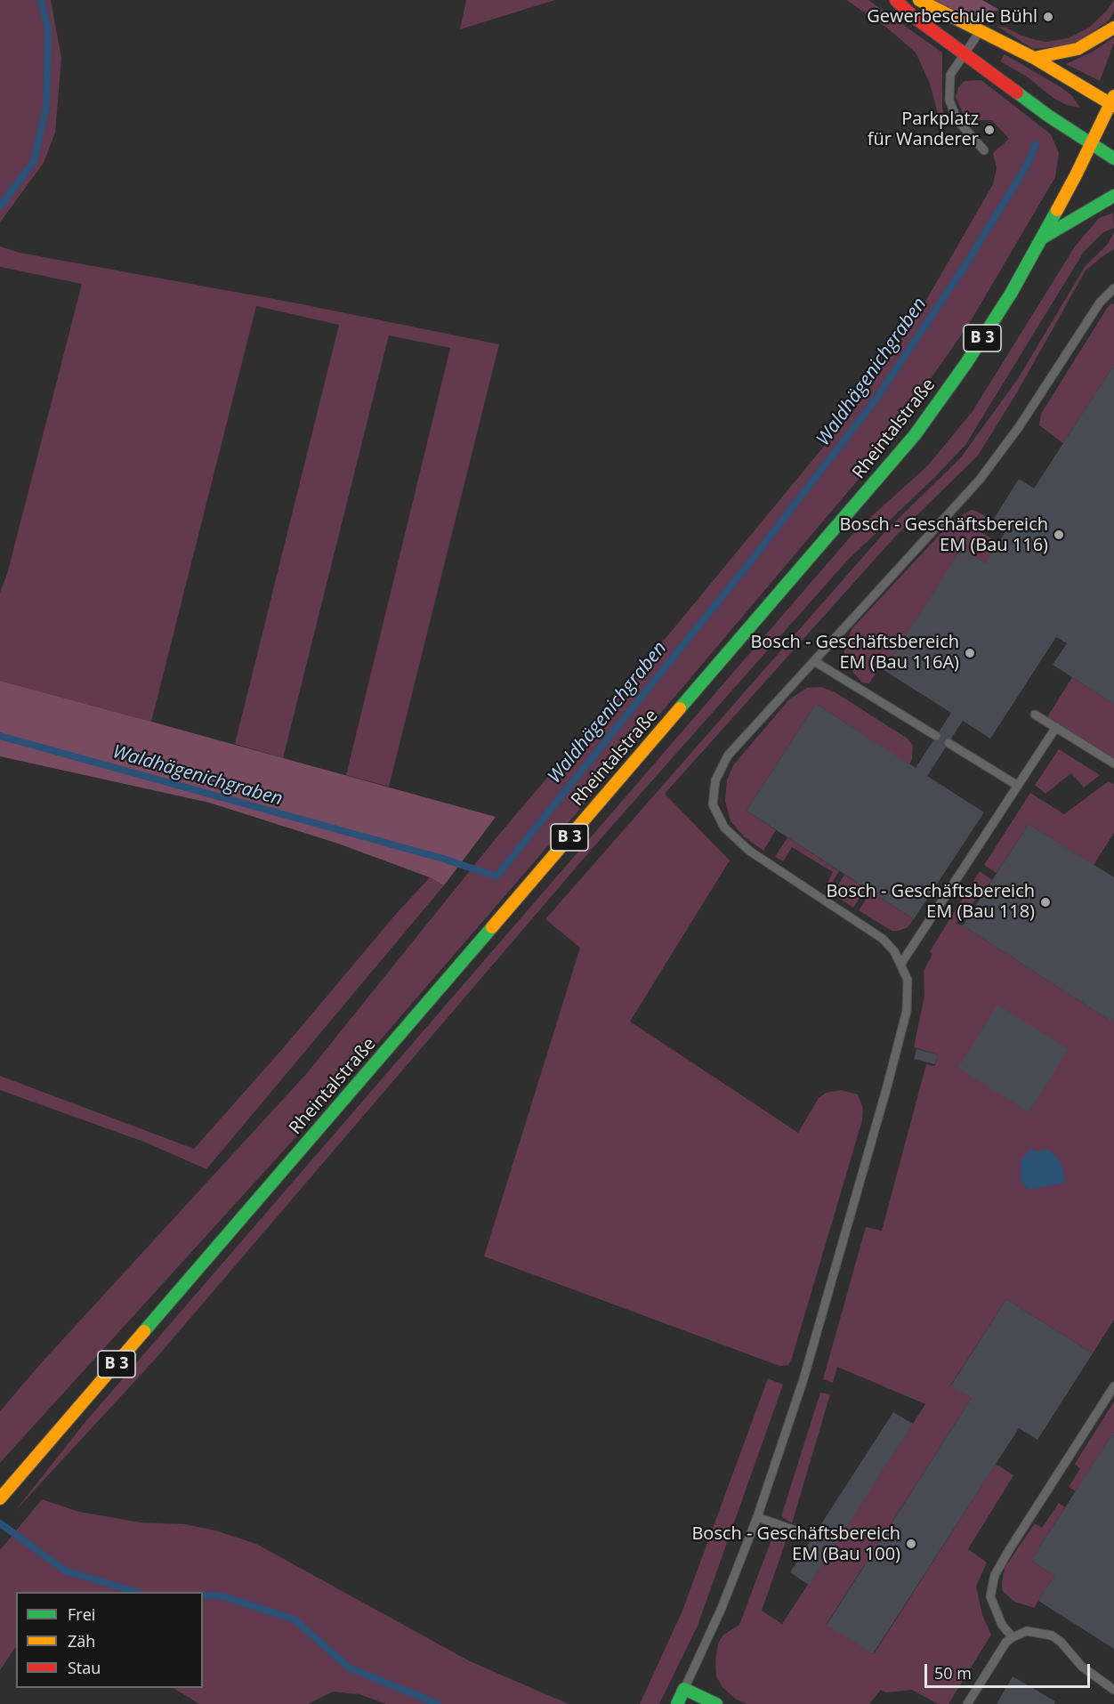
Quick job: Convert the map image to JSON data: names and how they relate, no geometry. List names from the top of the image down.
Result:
{
  "streets": {
    "main road": ["B 3", "Rheintalstraße"]
  },
  "water": ["Waldhägenichgraben"],
  "places": [
    "Gewerbeschule Bühl",
    "Parkplatz für Wanderer",
    "Bosch - Geschäftsbereich EM (Bau 116)",
    "Bosch - Geschäftsbereich EM (Bau 116A)",
    "Bosch - Geschäftsbereich EM (Bau 118)",
    "Bosch - Geschäftsbereich EM (Bau 100)"
  ],
  "legend": ["Frei", "Zäh", "Stau"],
  "scale_bar": "50 m"
}
